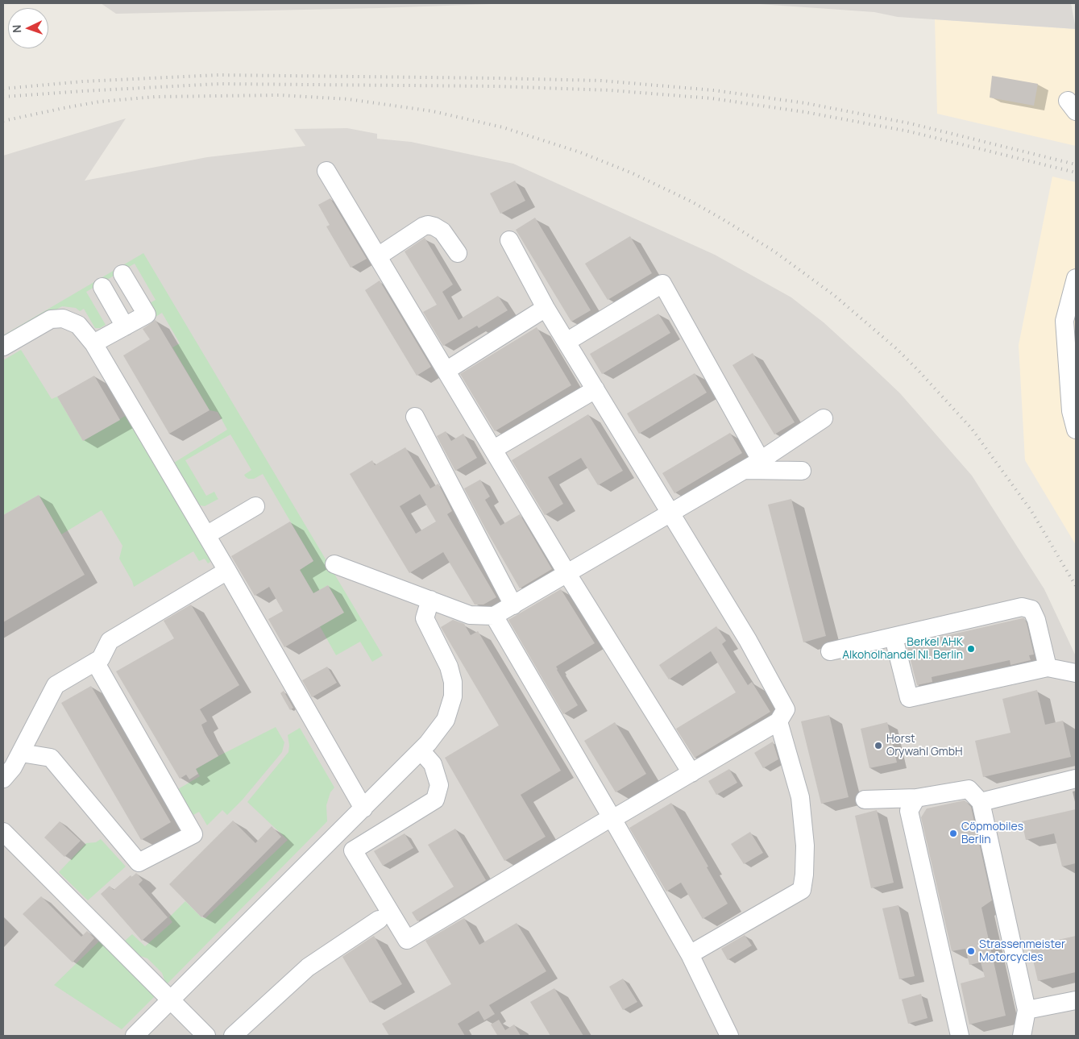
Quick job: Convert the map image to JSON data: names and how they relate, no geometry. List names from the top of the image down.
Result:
{
  "places": [
    "Berkel AHK Alkoholhandel Nl. Berlin",
    "Horst Orywahl GmbH",
    "Cöpmobiles Berlin",
    "Strassenmeister Motorcycles"
  ],
  "north": "left"
}
